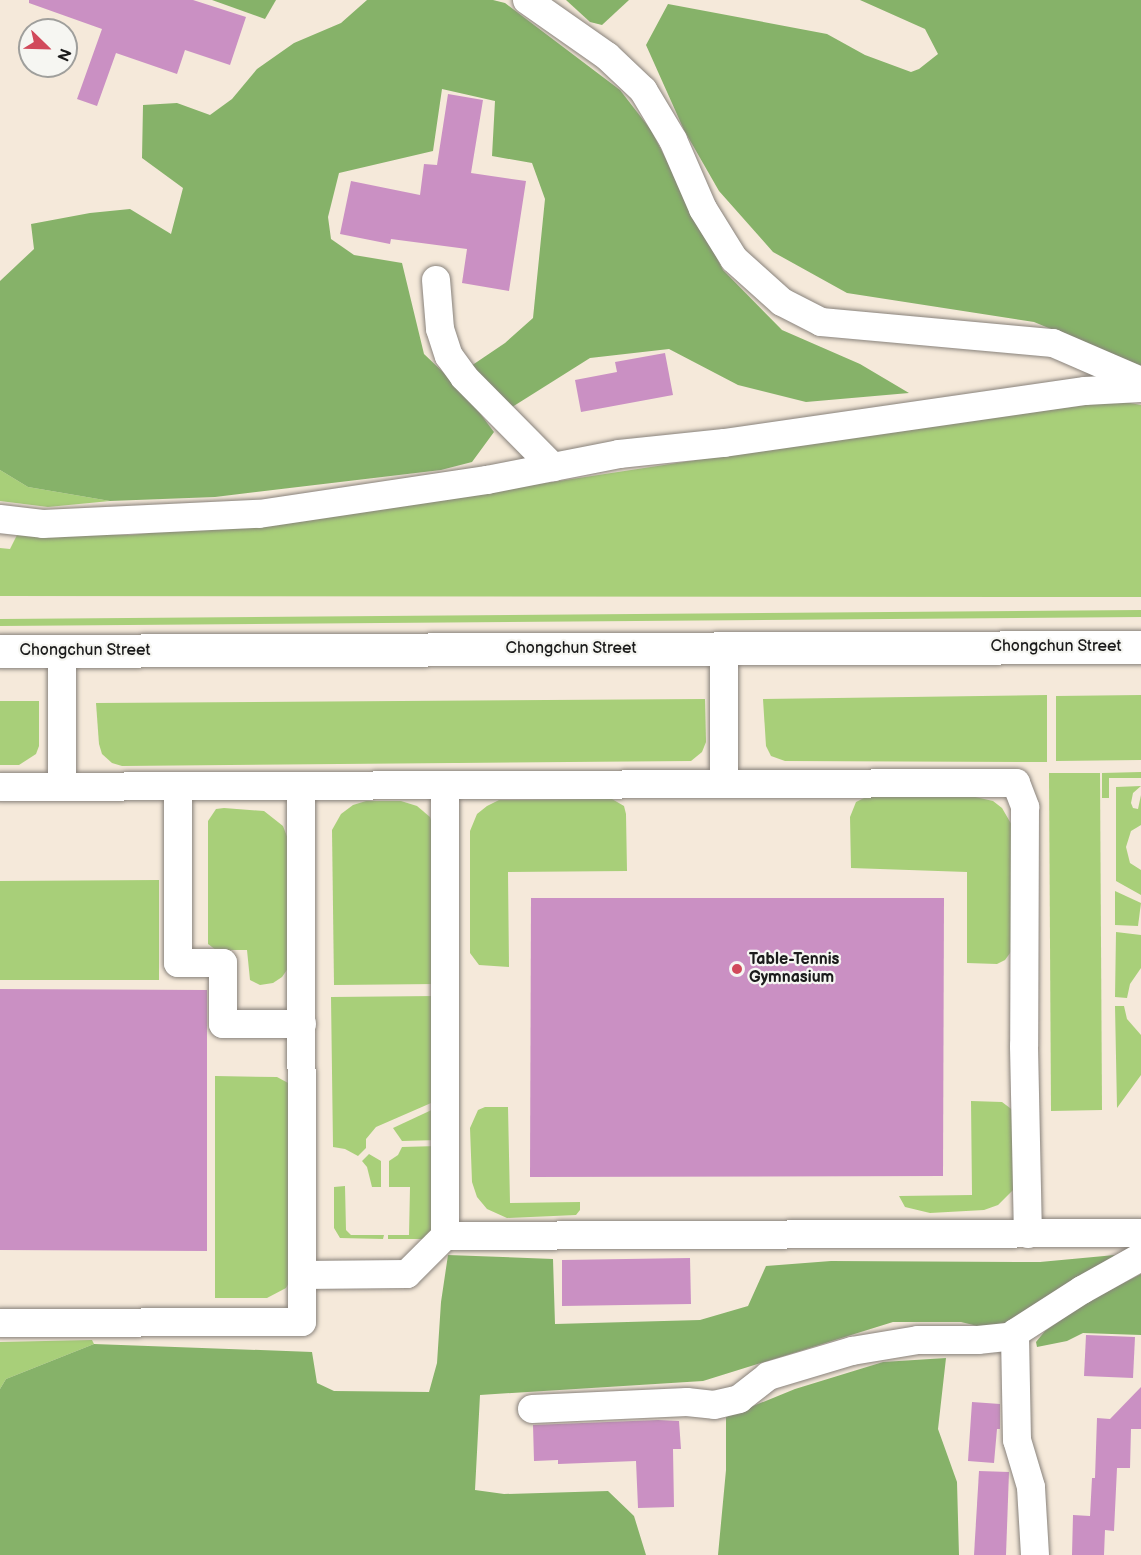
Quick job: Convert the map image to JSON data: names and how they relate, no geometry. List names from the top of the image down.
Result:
{
  "streets": {
    "main road": ["Chongchun Street"]
  },
  "places": ["Table-Tennis Gymnasium"],
  "north": "bottom right"
}
